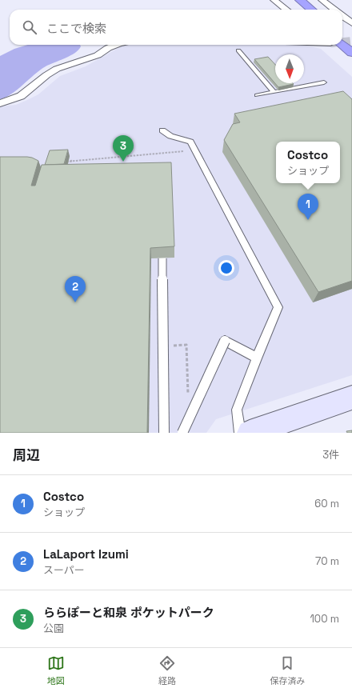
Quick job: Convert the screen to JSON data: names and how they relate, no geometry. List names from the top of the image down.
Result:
{
  "north": "bottom",
  "page": {
    "search": "ここで検索",
    "pins": ["3", "1", "2"],
    "popup": ["Costco", "ショップ"],
    "heading": ["周辺", "3件"],
    "list": [
      {
        "mark": "1",
        "name": "Costco",
        "note": "ショップ",
        "value": "60 m"
      },
      {
        "mark": "2",
        "name": "LaLaport Izumi",
        "note": "スーパー",
        "value": "70 m"
      },
      {
        "mark": "3",
        "name": "ららぽーと和泉 ポケットパーク",
        "note": "公園",
        "value": "100 m"
      }
    ],
    "nav": ["地図", "経路", "保存済み"]
  }
}
